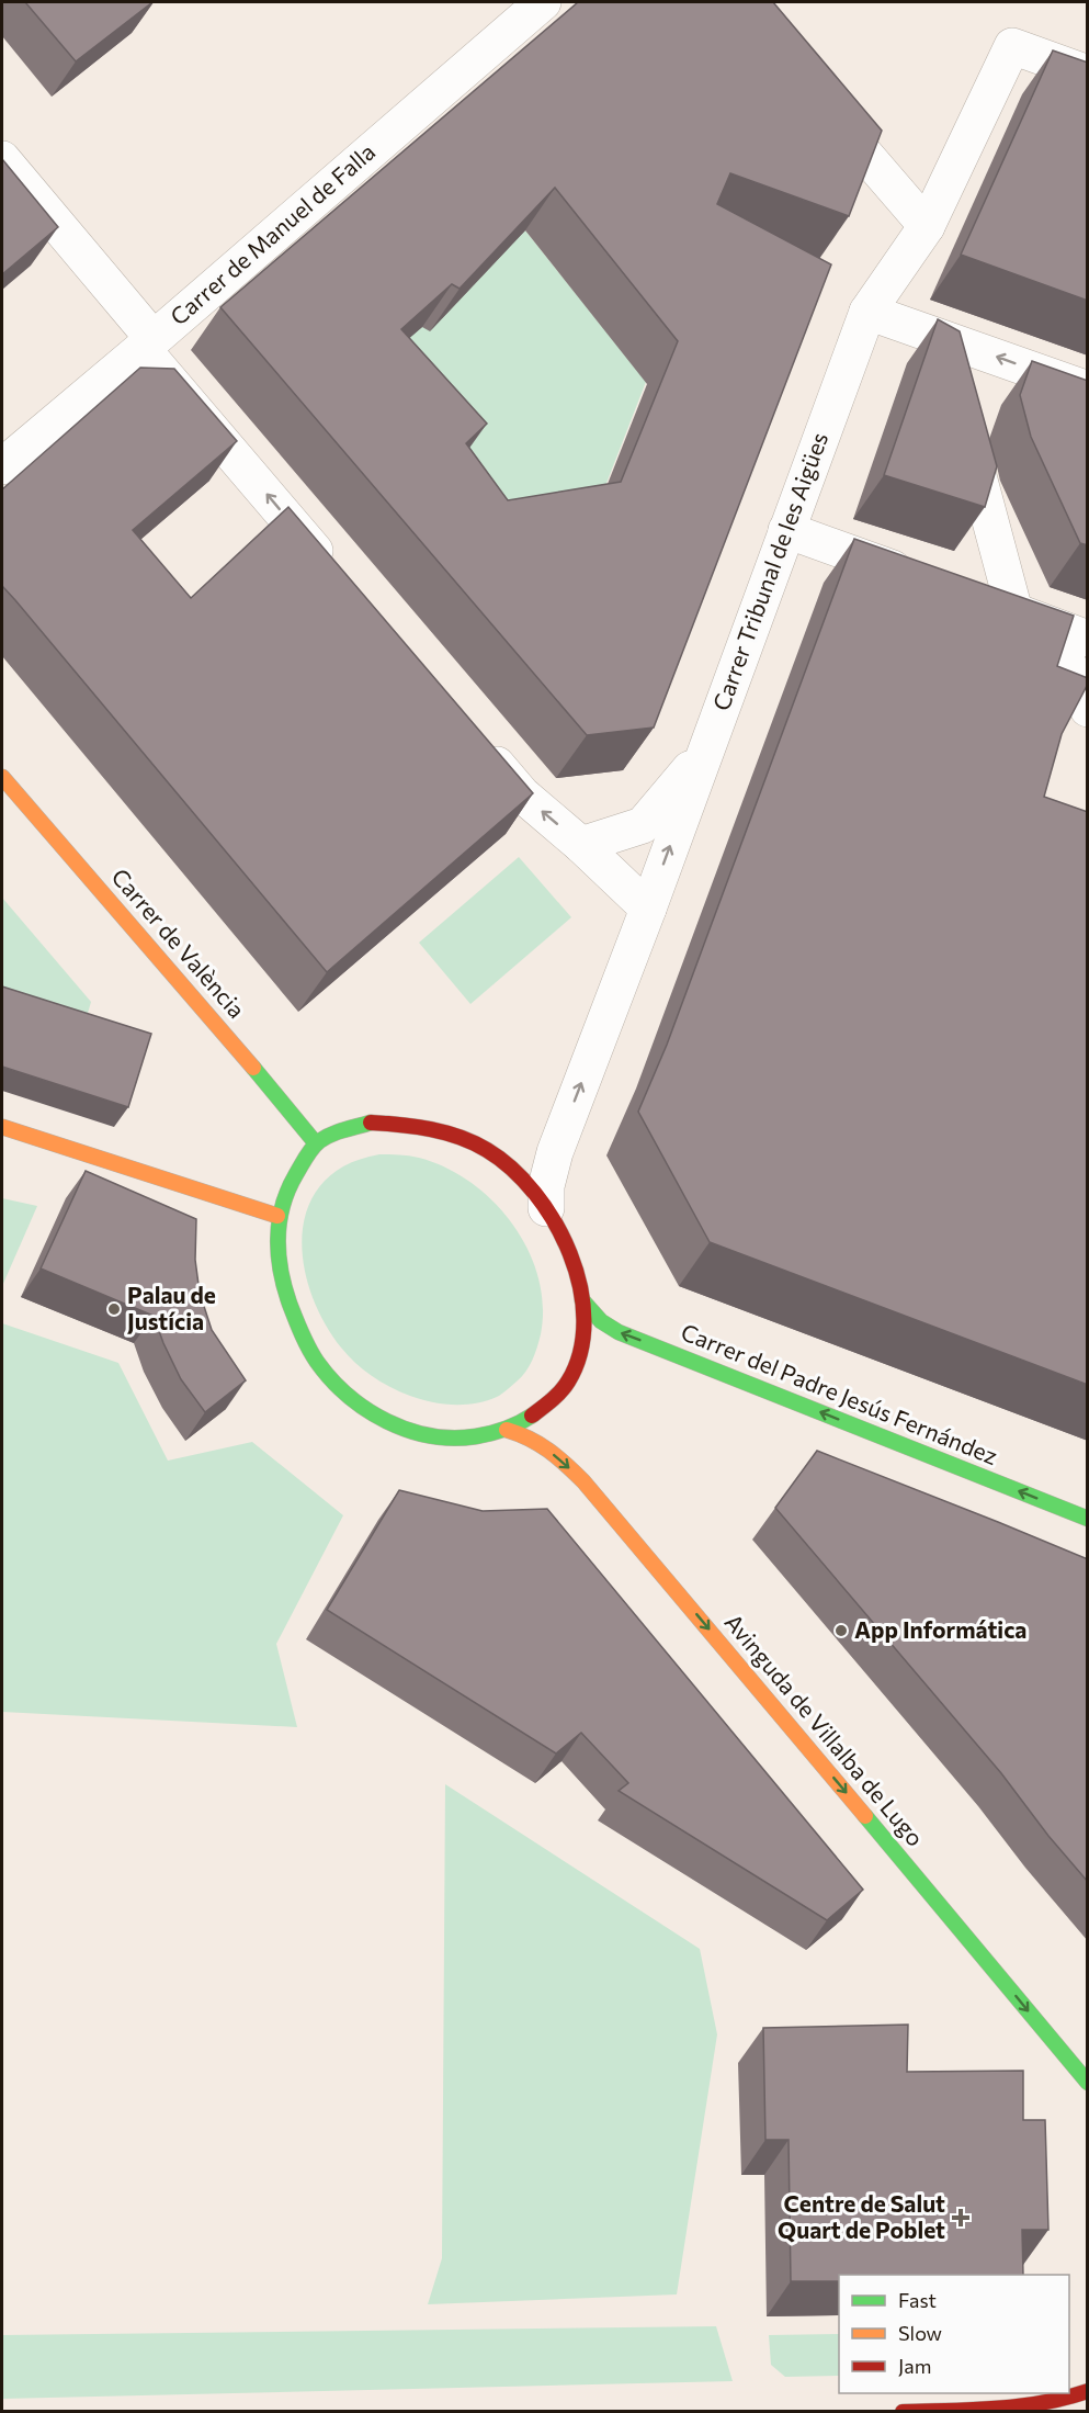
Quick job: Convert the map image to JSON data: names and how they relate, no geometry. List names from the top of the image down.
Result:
{
  "streets": {
    "main road": ["Carrer de València", "Carrer del Padre Jesús Fernández", "Avinguda de Villalba de Lugo"],
    "street": ["Carrer de Manuel de Falla", "Carrer Tribunal de les Aigües"]
  },
  "one_way": ["Carrer Tribunal de les Aigües", "Carrer del Padre Jesús Fernández", "Avinguda de Villalba de Lugo"],
  "places": {
    "other": ["Palau de Justícia", "App Informática"],
    "health": ["Centre de Salut Quart de Poblet"]
  },
  "legend": ["Fast", "Slow", "Jam"]
}
